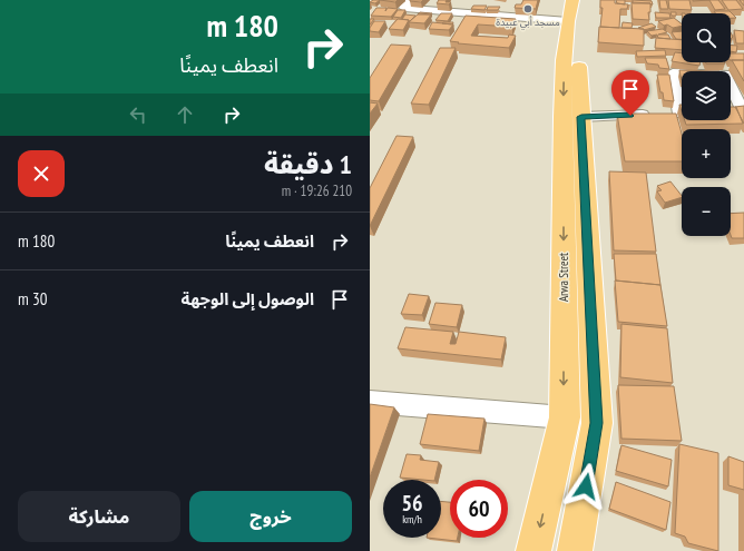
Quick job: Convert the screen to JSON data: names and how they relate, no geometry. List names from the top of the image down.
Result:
{
  "streets": {
    "main road": ["Arwa Street"]
  },
  "places": ["مسجد أبي عبيدة"],
  "page": {
    "turn": ["180 m", "انعطف يمينًا"],
    "map_buttons": ["+", "−"],
    "heading": ["1 دقيقة", "210 m · 19:26"],
    "list": [
      {
        "name": "انعطف يمينًا",
        "value": "180 m"
      },
      {
        "name": "الوصول إلى الوجهة",
        "value": "30 m"
      }
    ],
    "speed": "56 km/h",
    "limit": "60",
    "buttons": ["خروج", "مشاركة"]
  }
}
